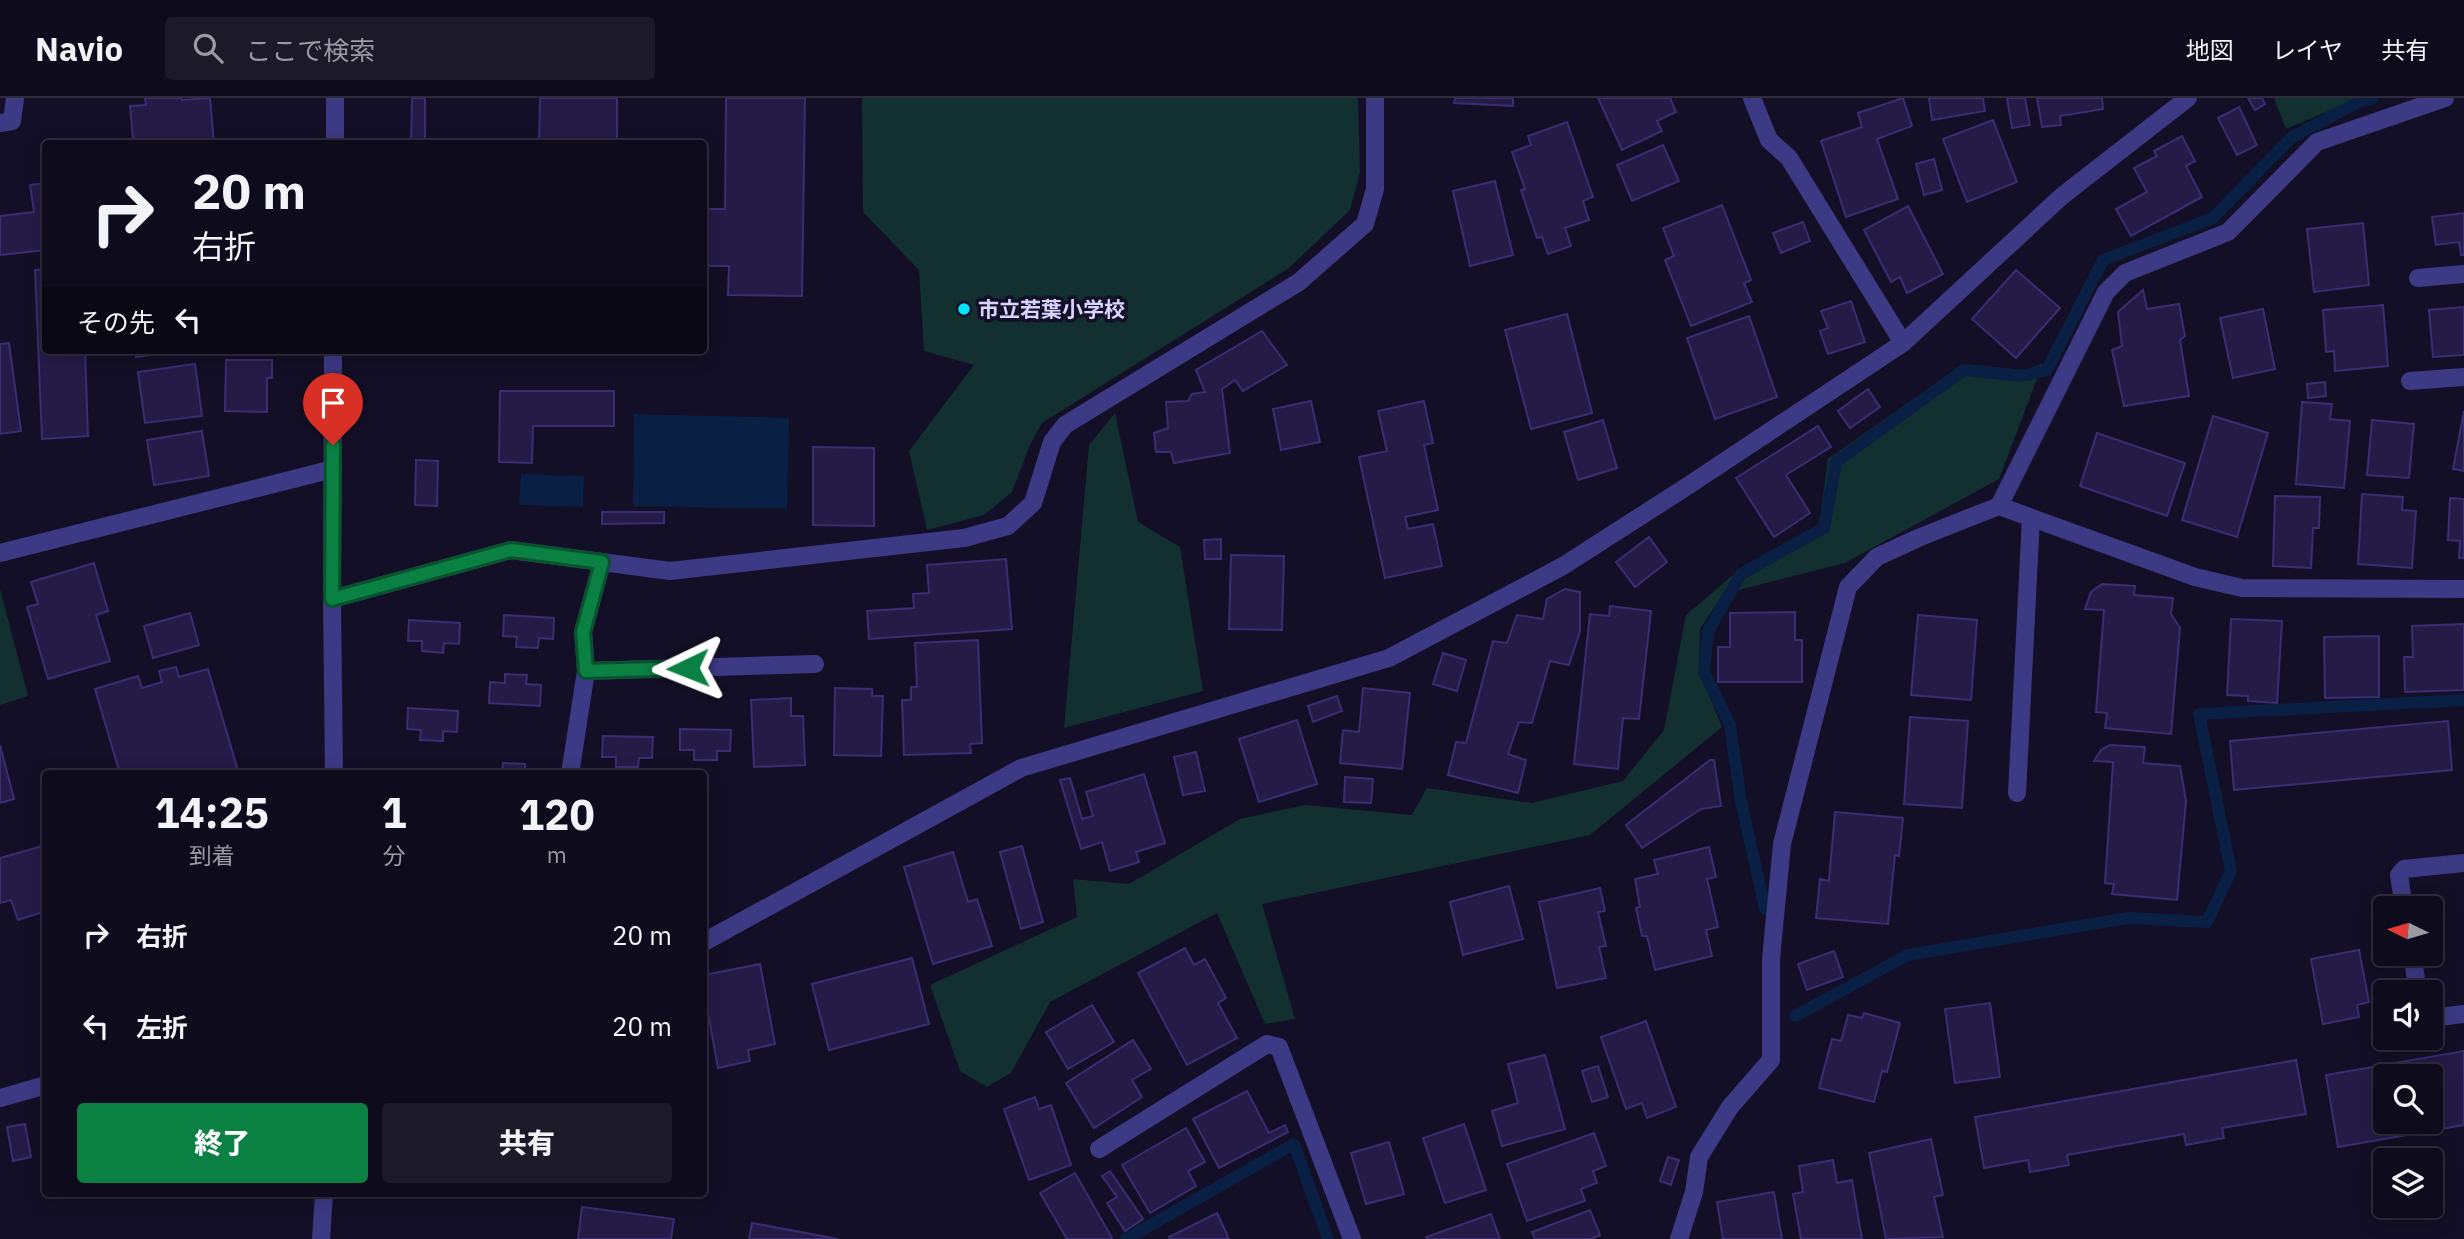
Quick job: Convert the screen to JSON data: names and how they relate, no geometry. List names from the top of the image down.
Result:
{
  "places": ["市立若葉小学校"],
  "north": "left",
  "page": {
    "header": "Navio",
    "search": "ここで検索",
    "nav": ["地図", "レイヤ", "共有"],
    "turn": ["20 m", "右折"],
    "then": "その先",
    "eta": [
      "14:25",
      "到着",
      "1",
      "分",
      "120",
      "m"
    ],
    "list": [
      {
        "name": "右折",
        "value": "20 m"
      },
      {
        "name": "左折",
        "value": "20 m"
      }
    ],
    "buttons": ["終了", "共有"]
  }
}
